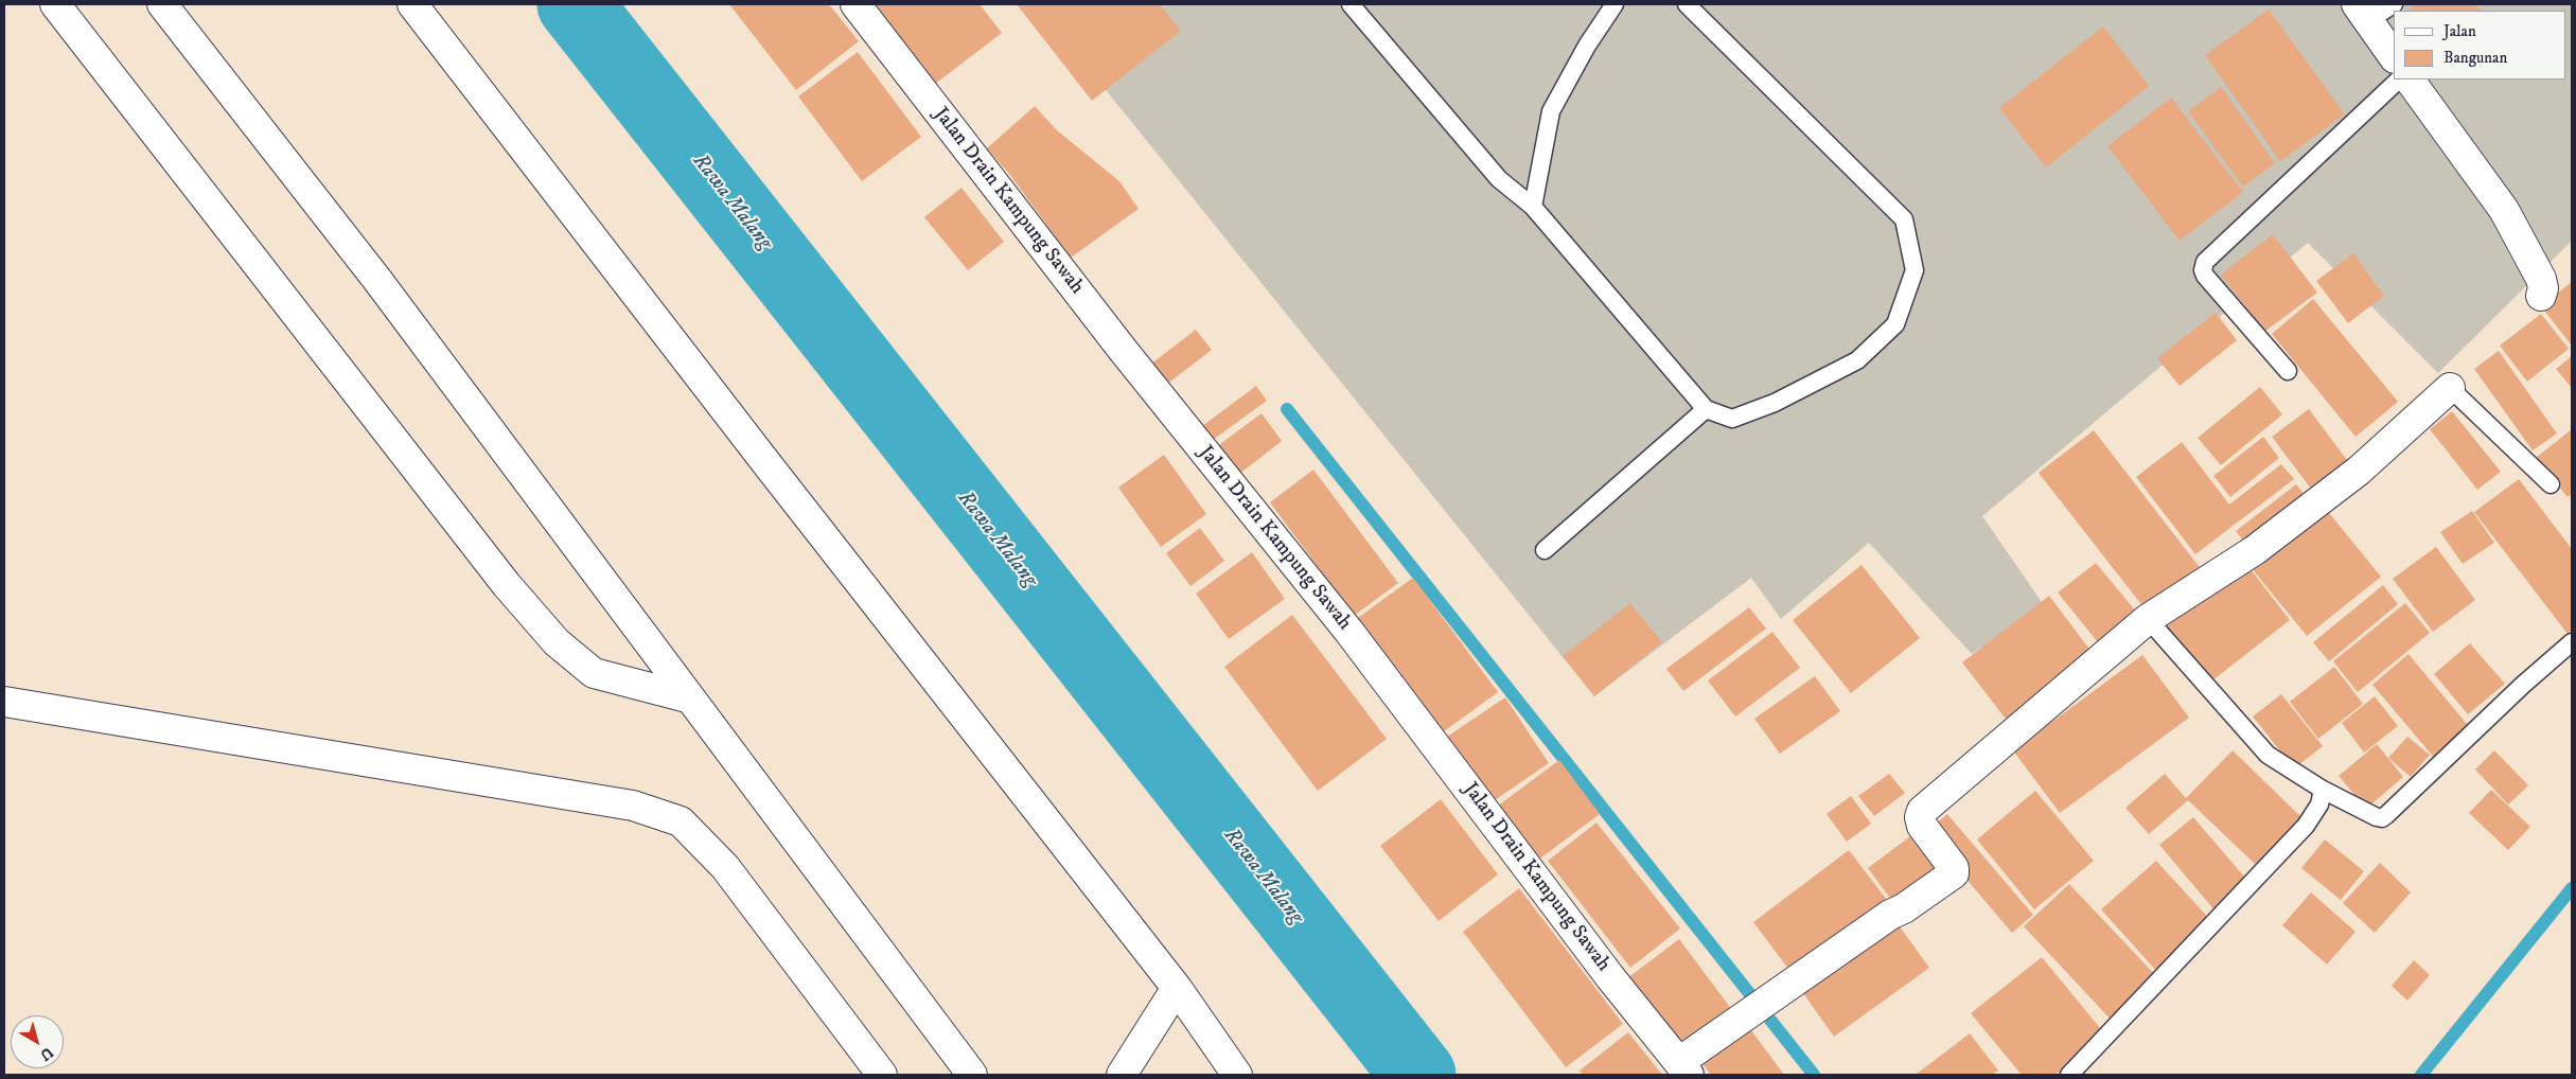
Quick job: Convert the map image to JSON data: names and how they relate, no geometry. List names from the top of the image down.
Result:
{
  "streets": {
    "street": ["Jalan Drain Kampung Sawah"]
  },
  "water": ["Rawa Malang"],
  "legend": ["Jalan", "Bangunan"],
  "north": "bottom right"
}
